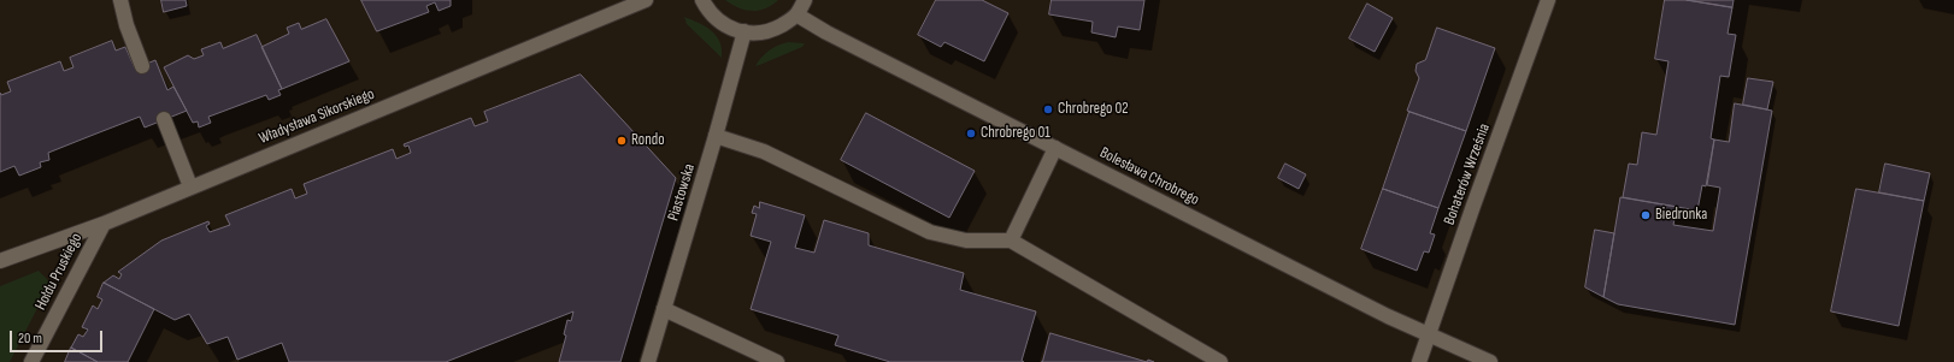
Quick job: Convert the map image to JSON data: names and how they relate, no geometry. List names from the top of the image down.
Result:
{
  "streets": {
    "street": [
      "Władysława Sikorskiego",
      "Bohaterów Września",
      "Bolesława Chrobrego",
      "Piastowska",
      "Hołdu Pruskiego"
    ]
  },
  "crossings": [
    ["Władysława Sikorskiego", "Hołdu Pruskiego"],
    ["Bohaterów Września", "Bolesława Chrobrego"]
  ],
  "places": [
    "Chrobrego 02",
    "Chrobrego 01",
    "Rondo",
    "Biedronka"
  ],
  "scale_bar": "20 m"
}
